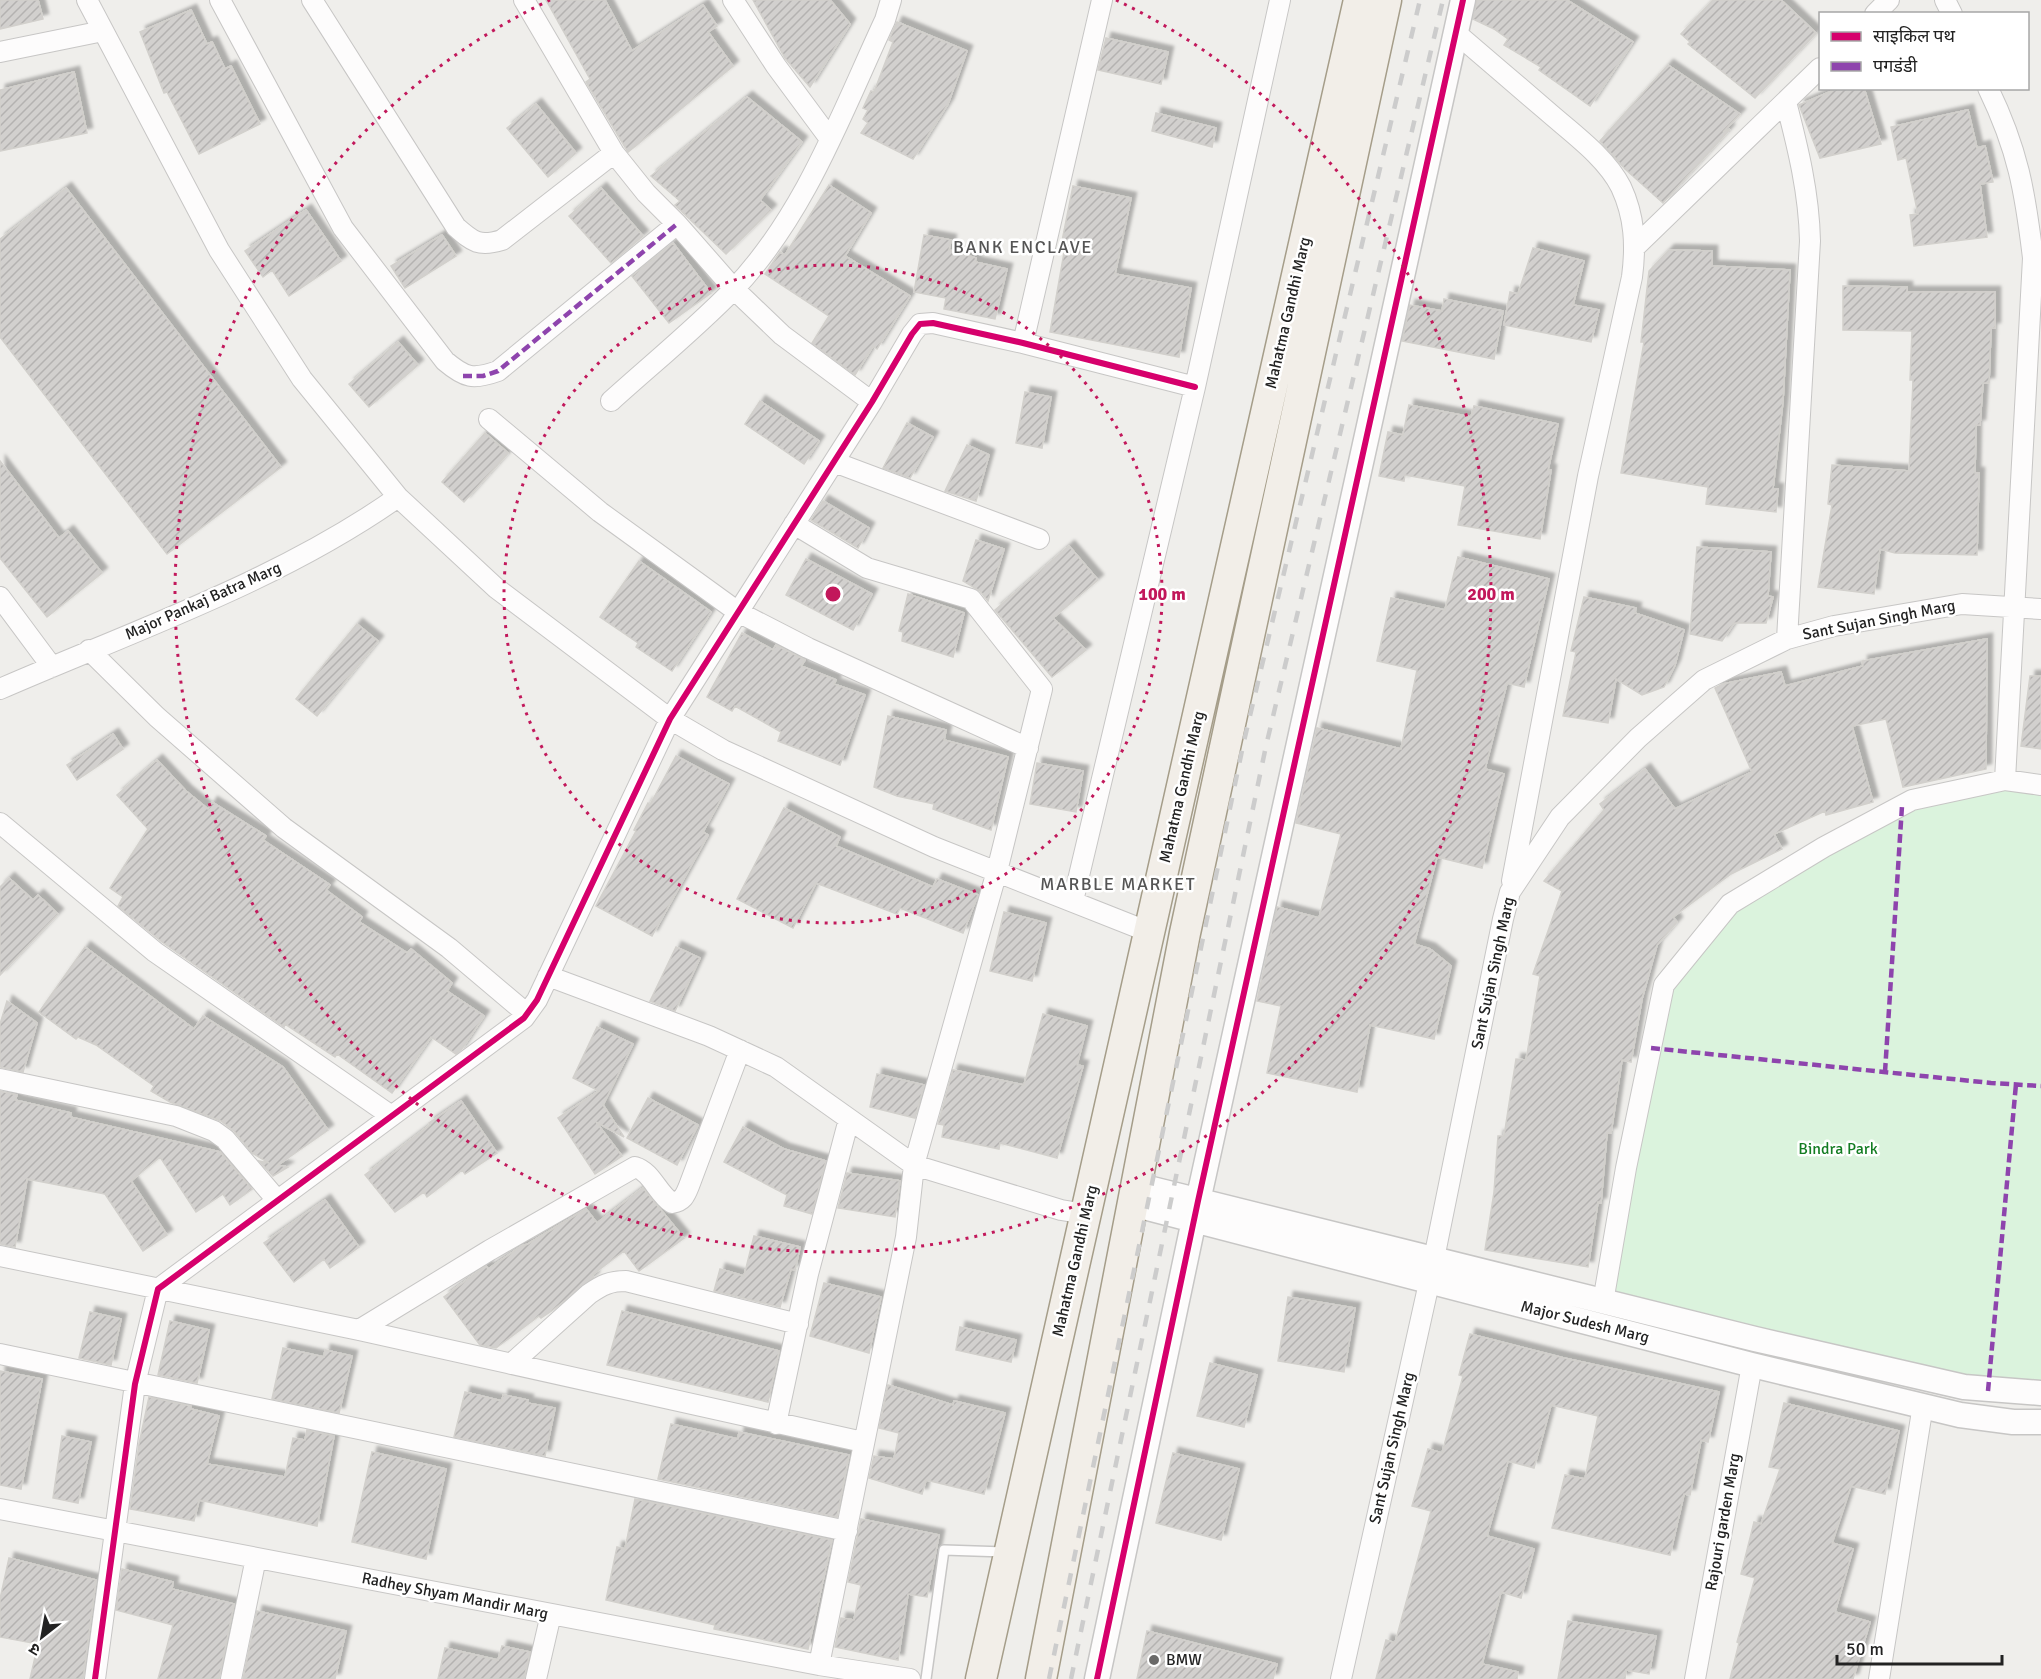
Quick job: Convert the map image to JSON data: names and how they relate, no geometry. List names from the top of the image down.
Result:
{
  "streets": {
    "main road": ["Mahatma Gandhi Marg"],
    "street": [
      "Major Pankaj Batra Marg",
      "Sant Sujan Singh Marg",
      "Major Sudesh Marg",
      "Rajouri garden Marg",
      "Radhey Shyam Mandir Marg"
    ]
  },
  "crossings": [
    ["Mahatma Gandhi Marg", "Major Sudesh Marg"],
    ["Sant Sujan Singh Marg", "Major Sudesh Marg"],
    ["Major Sudesh Marg", "Rajouri garden Marg"]
  ],
  "districts": ["BANK ENCLAVE", "MARBLE MARKET"],
  "parks": ["Bindra Park"],
  "places": ["BMW"],
  "legend": ["साइकिल पथ", "पगडंडी"],
  "scale_bar": "50 m",
  "north": "bottom left",
  "rings": ["100 m", "200 m"]
}
